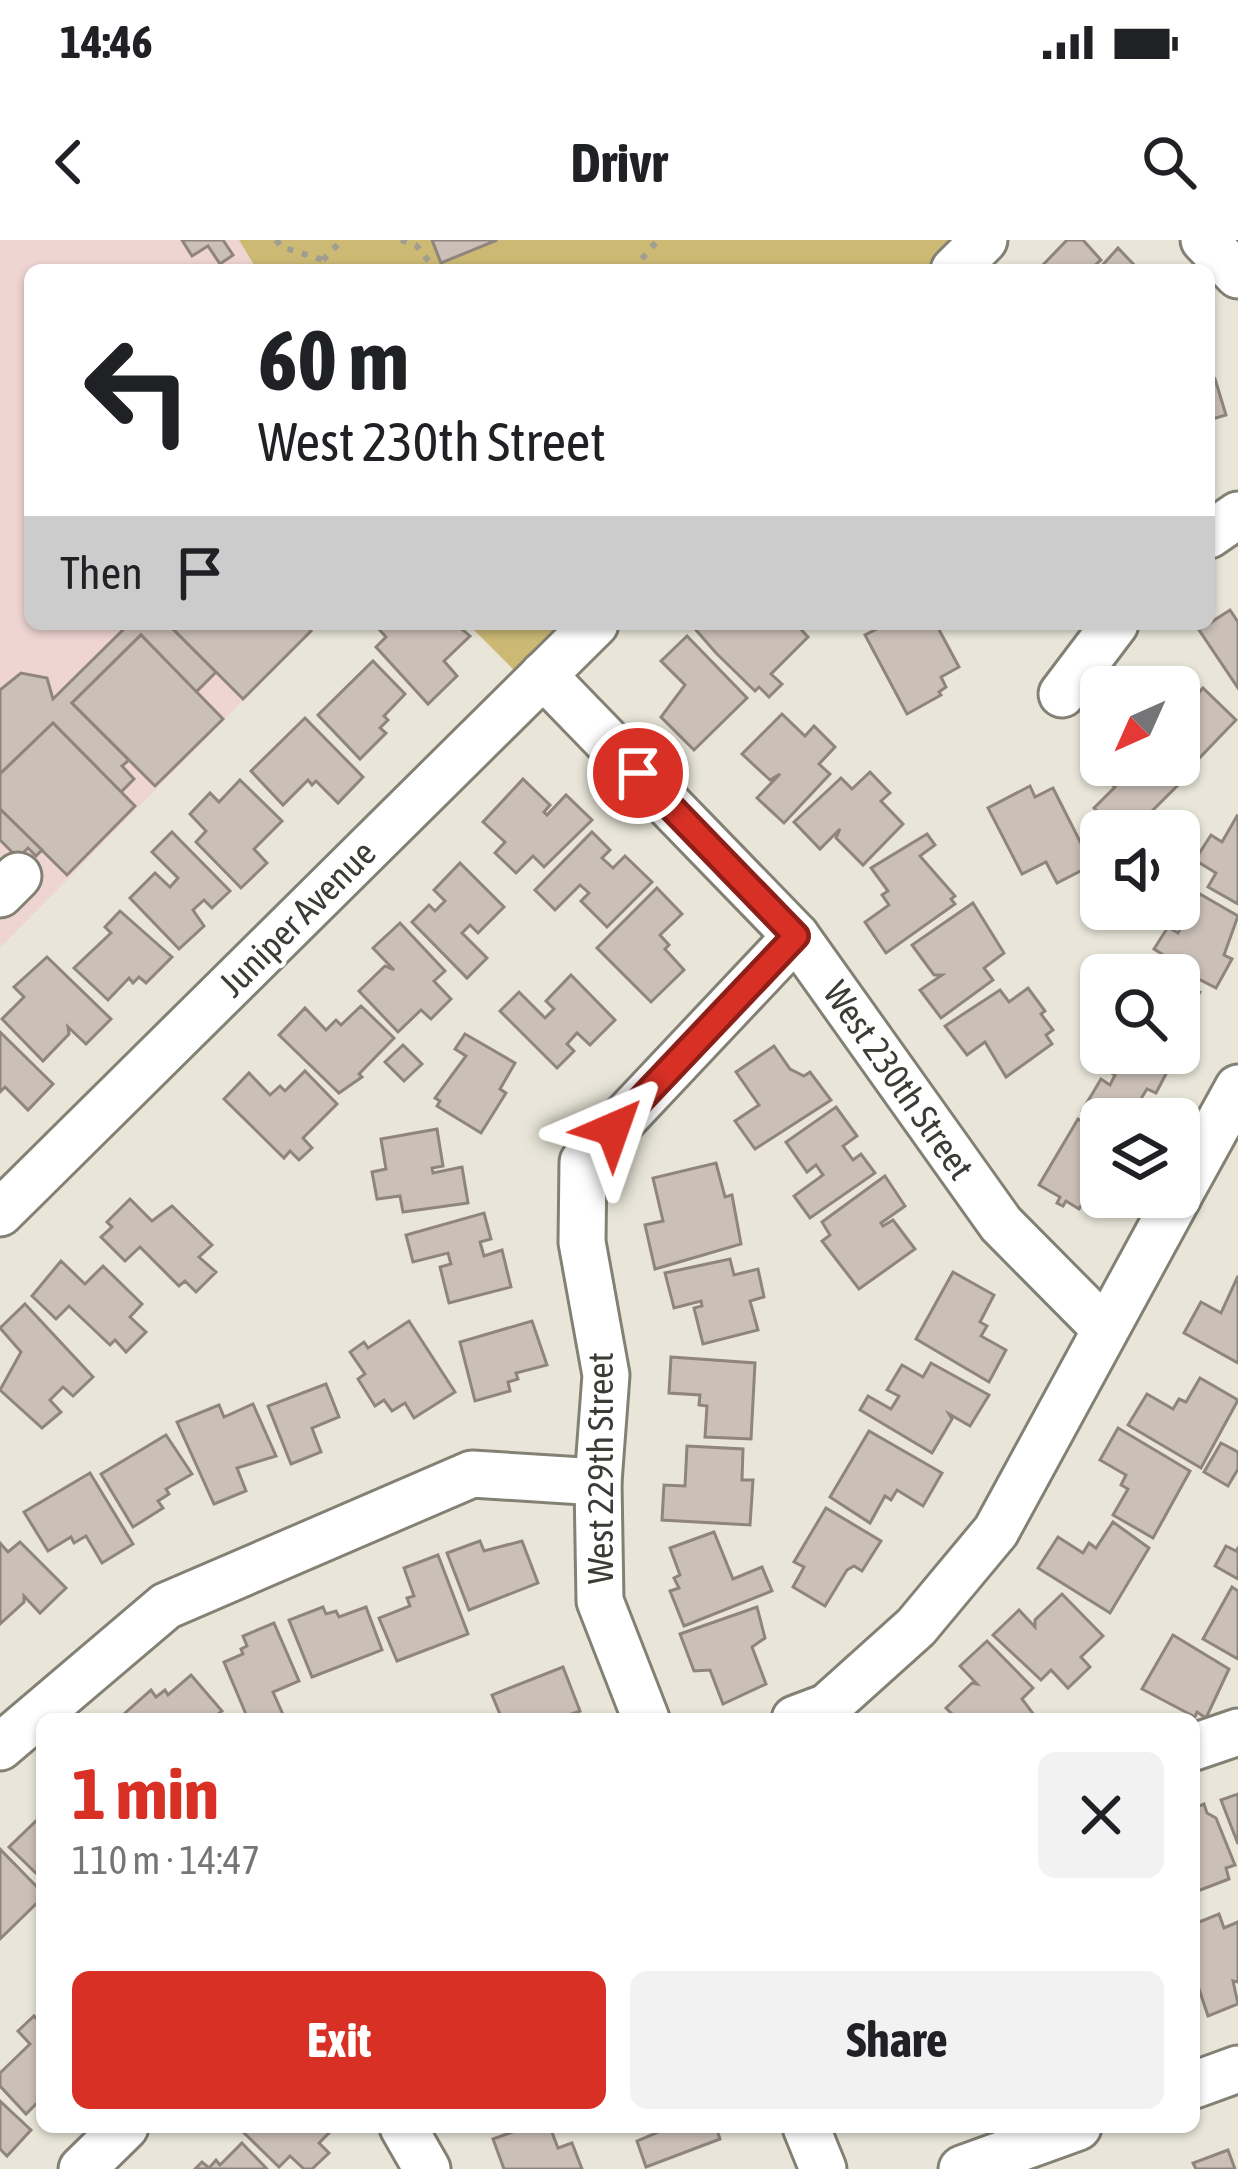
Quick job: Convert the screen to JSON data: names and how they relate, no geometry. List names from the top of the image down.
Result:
{
  "streets": {
    "street": ["Juniper Avenue", "West 230th Street", "West 229th Street"]
  },
  "crossings": [
    ["Juniper Avenue", "West 230th Street"],
    ["West 230th Street", "West 229th Street"]
  ],
  "north": "bottom left",
  "page": {
    "status": "14:46",
    "header": "Drivr",
    "turn": ["60 m", "West 230th Street"],
    "then": "Then",
    "heading": ["1 min", "110 m · 14:47"],
    "buttons": ["Exit", "Share"]
  }
}
